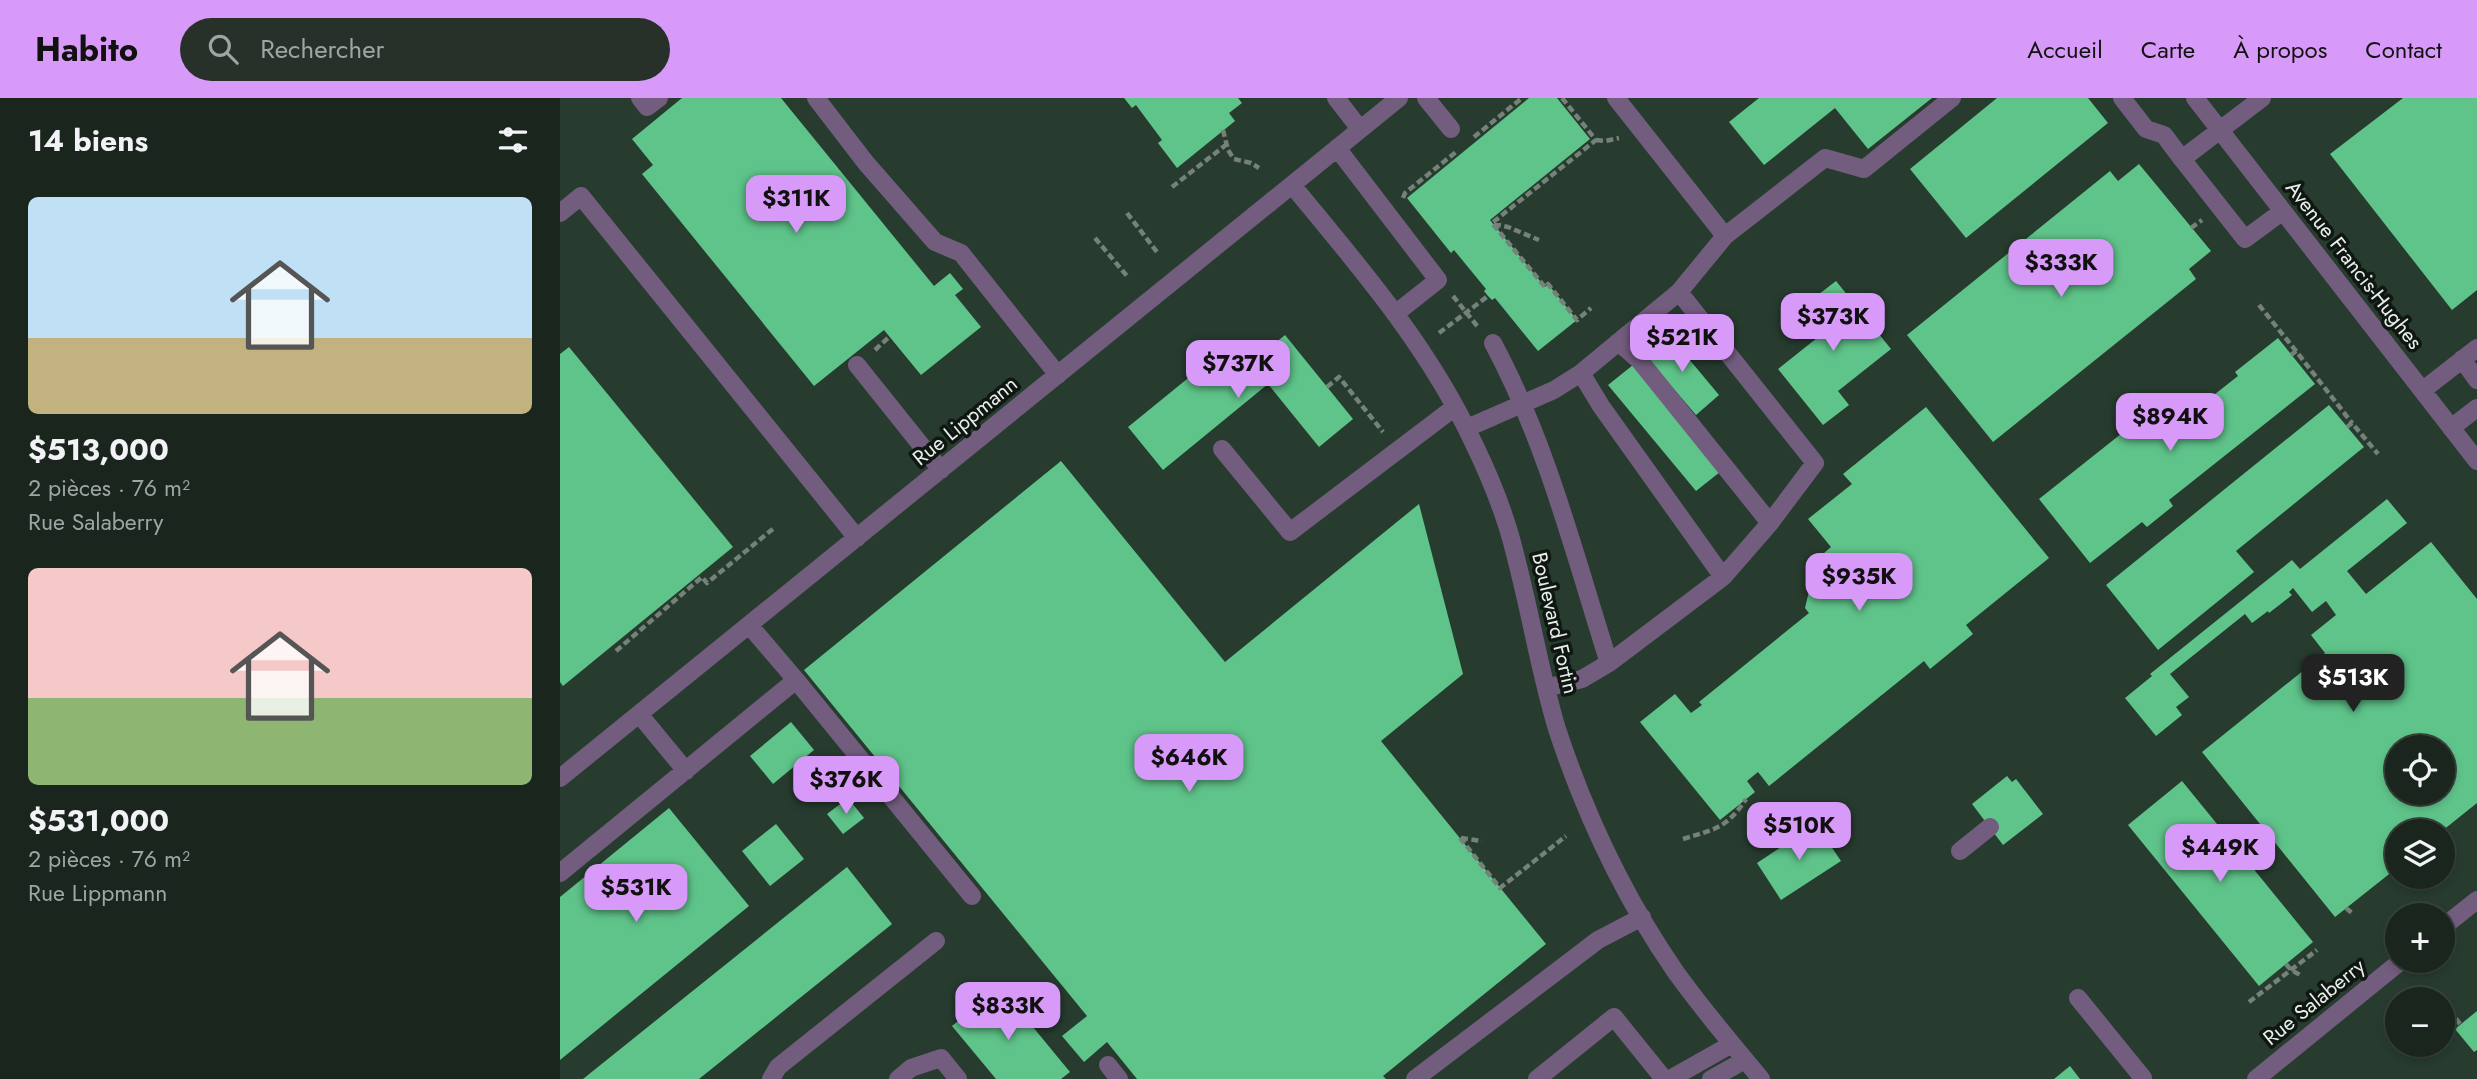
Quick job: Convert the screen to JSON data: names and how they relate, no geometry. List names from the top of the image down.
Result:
{
  "streets": {
    "street": [
      "Avenue Francis-Hughes",
      "Rue Lippmann",
      "Boulevard Fortin",
      "Rue Salaberry"
    ]
  },
  "crossings": [
    ["Rue Lippmann", "Boulevard Fortin"]
  ],
  "page": {
    "header": "Habito",
    "search": "Rechercher",
    "nav": [
      "Accueil",
      "Carte",
      "À propos",
      "Contact"
    ],
    "heading": "14 biens",
    "price": [
      "$311K",
      "$333K",
      "$373K",
      "$521K",
      "$737K",
      "$894K",
      "$935K",
      "$513K",
      "$646K",
      "$376K",
      "$510K",
      "$449K",
      "$531K",
      "$833K"
    ],
    "list": [
      {
        "name": "$513,000",
        "note": "2 pièces · 76 m² · Rue Salaberry"
      },
      {
        "name": "$531,000",
        "note": "2 pièces · 76 m² · Rue Lippmann"
      }
    ],
    "map_buttons": ["+", "−"]
  }
}
